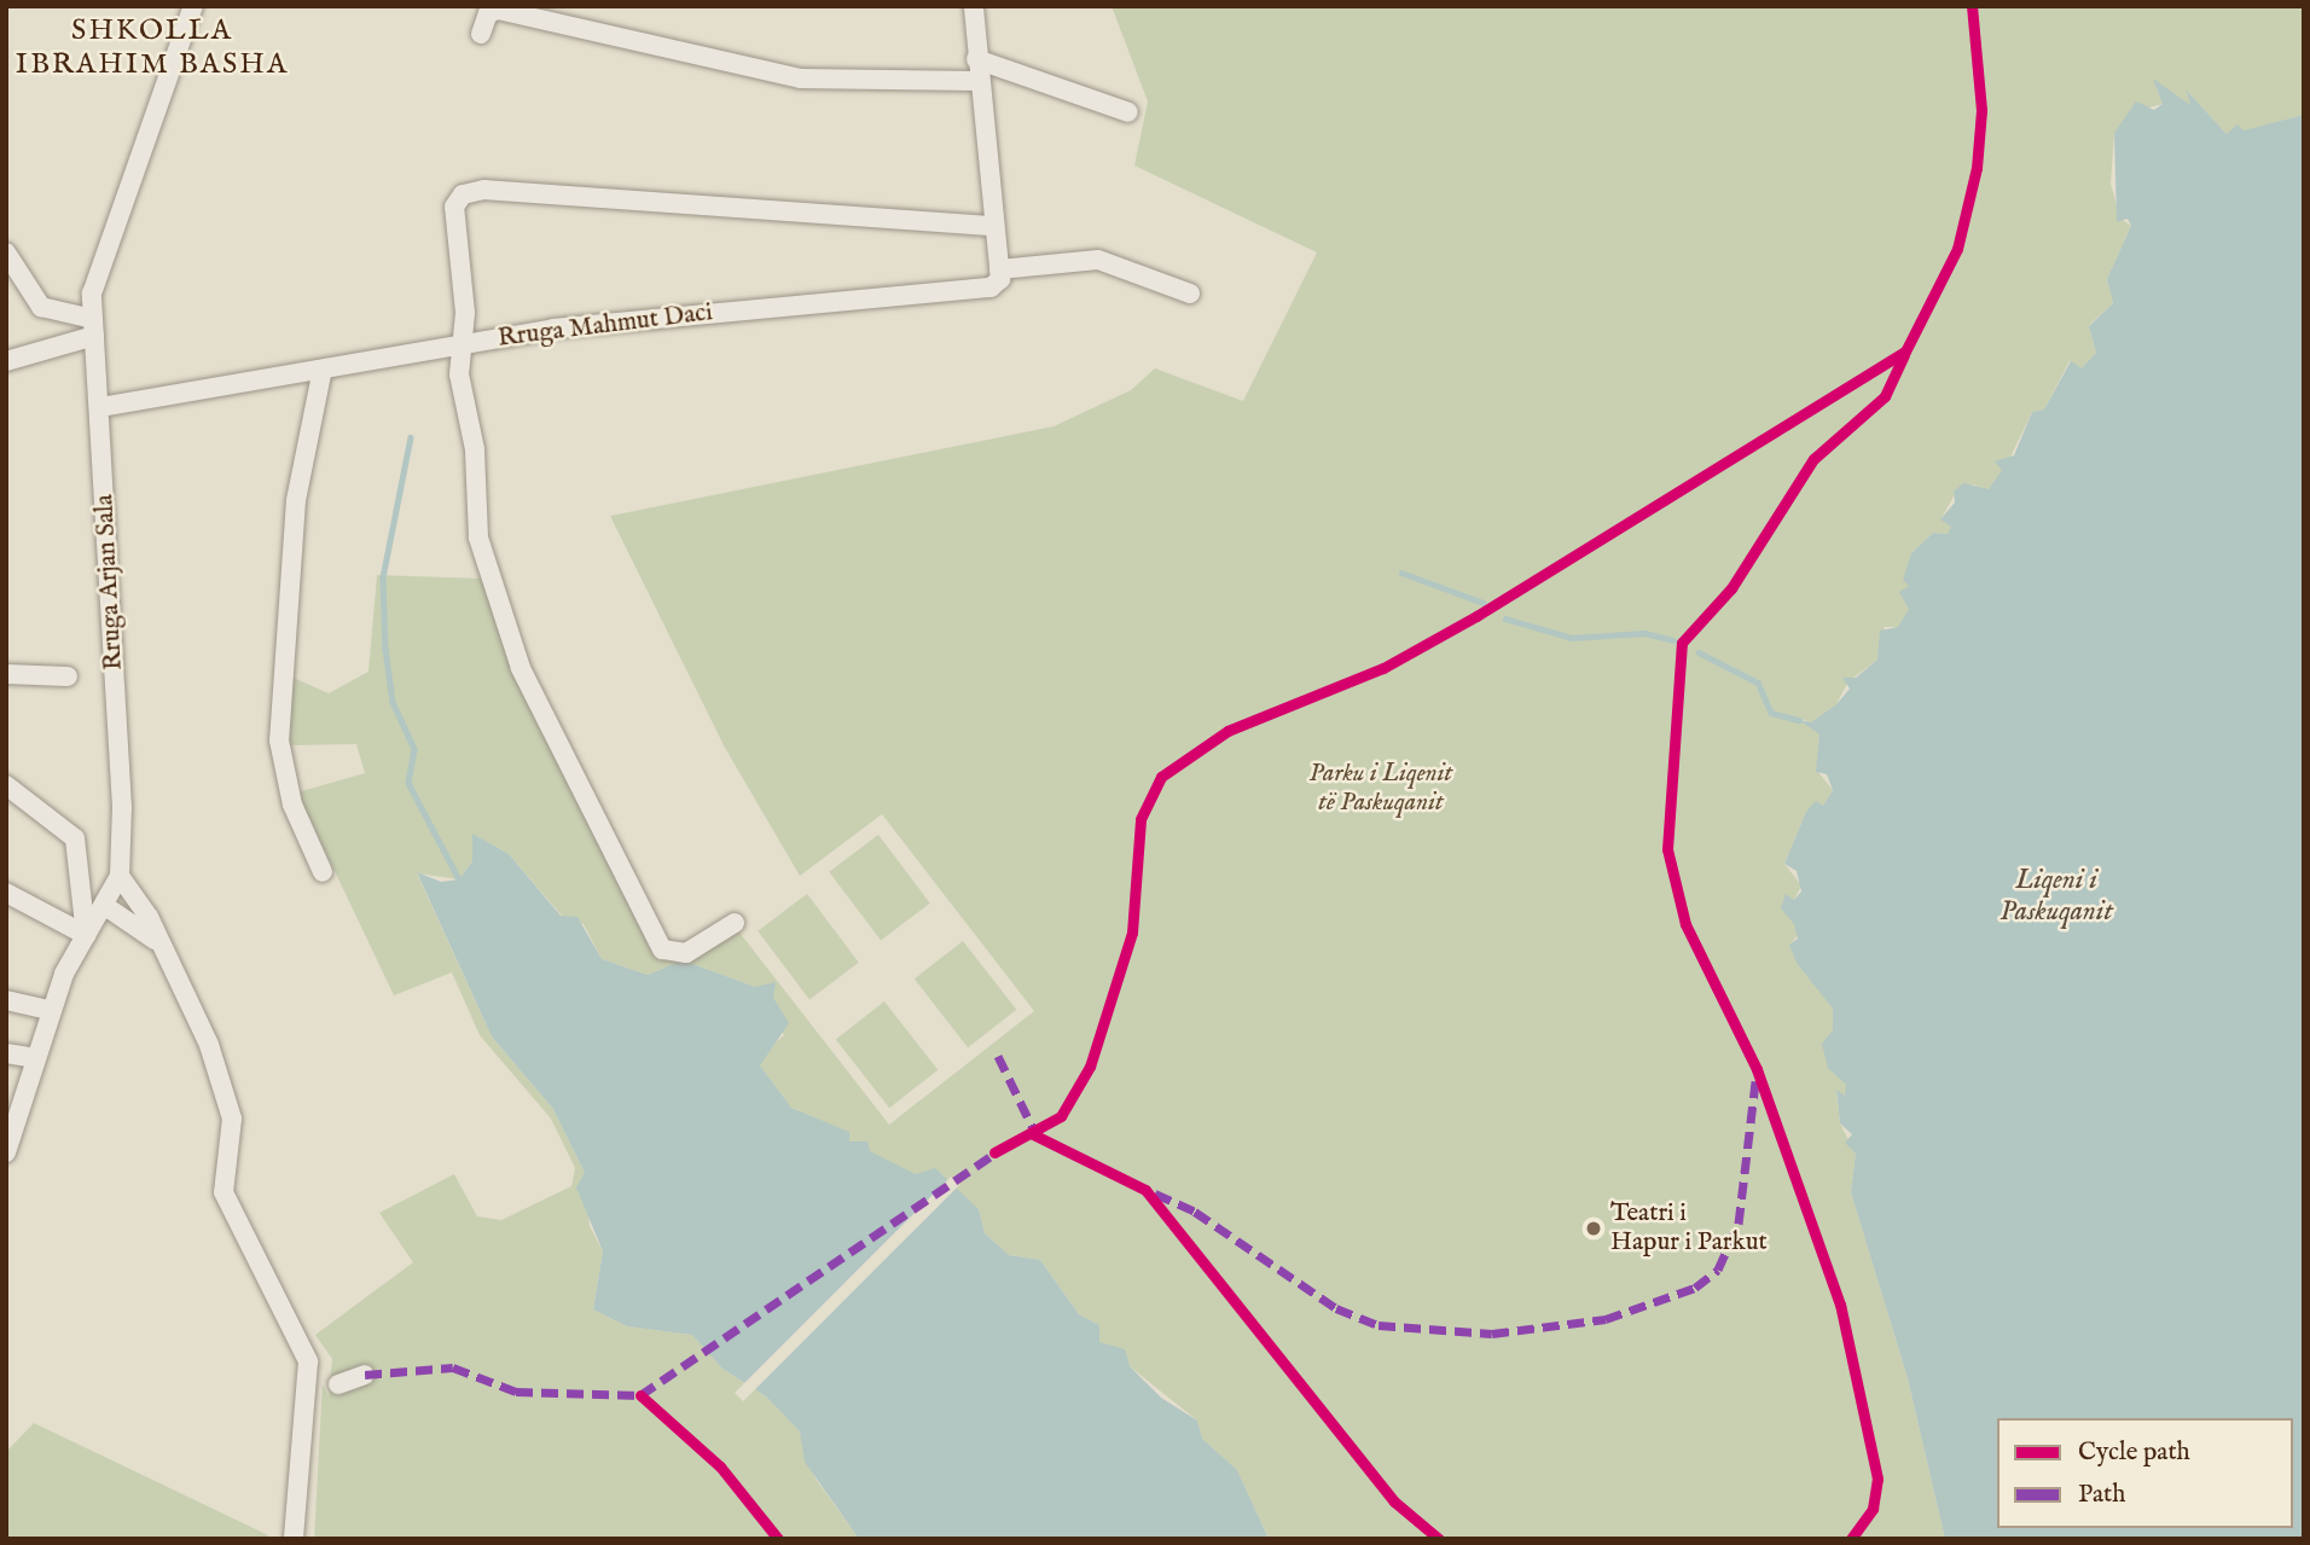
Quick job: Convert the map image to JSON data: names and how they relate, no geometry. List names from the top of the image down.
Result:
{
  "streets": {
    "street": ["Rruga Mahmut Daci", "Rruga Arjan Sala"]
  },
  "crossings": [
    ["Rruga Mahmut Daci", "Rruga Arjan Sala"]
  ],
  "districts": ["SHKOLLA IBRAHIM BASHA"],
  "water": ["Liqeni i Paskuqanit"],
  "parks": ["Parku i Liqenit të Paskuqanit"],
  "places": ["Teatri i Hapur i Parkut"],
  "legend": ["Cycle path", "Path"]
}
